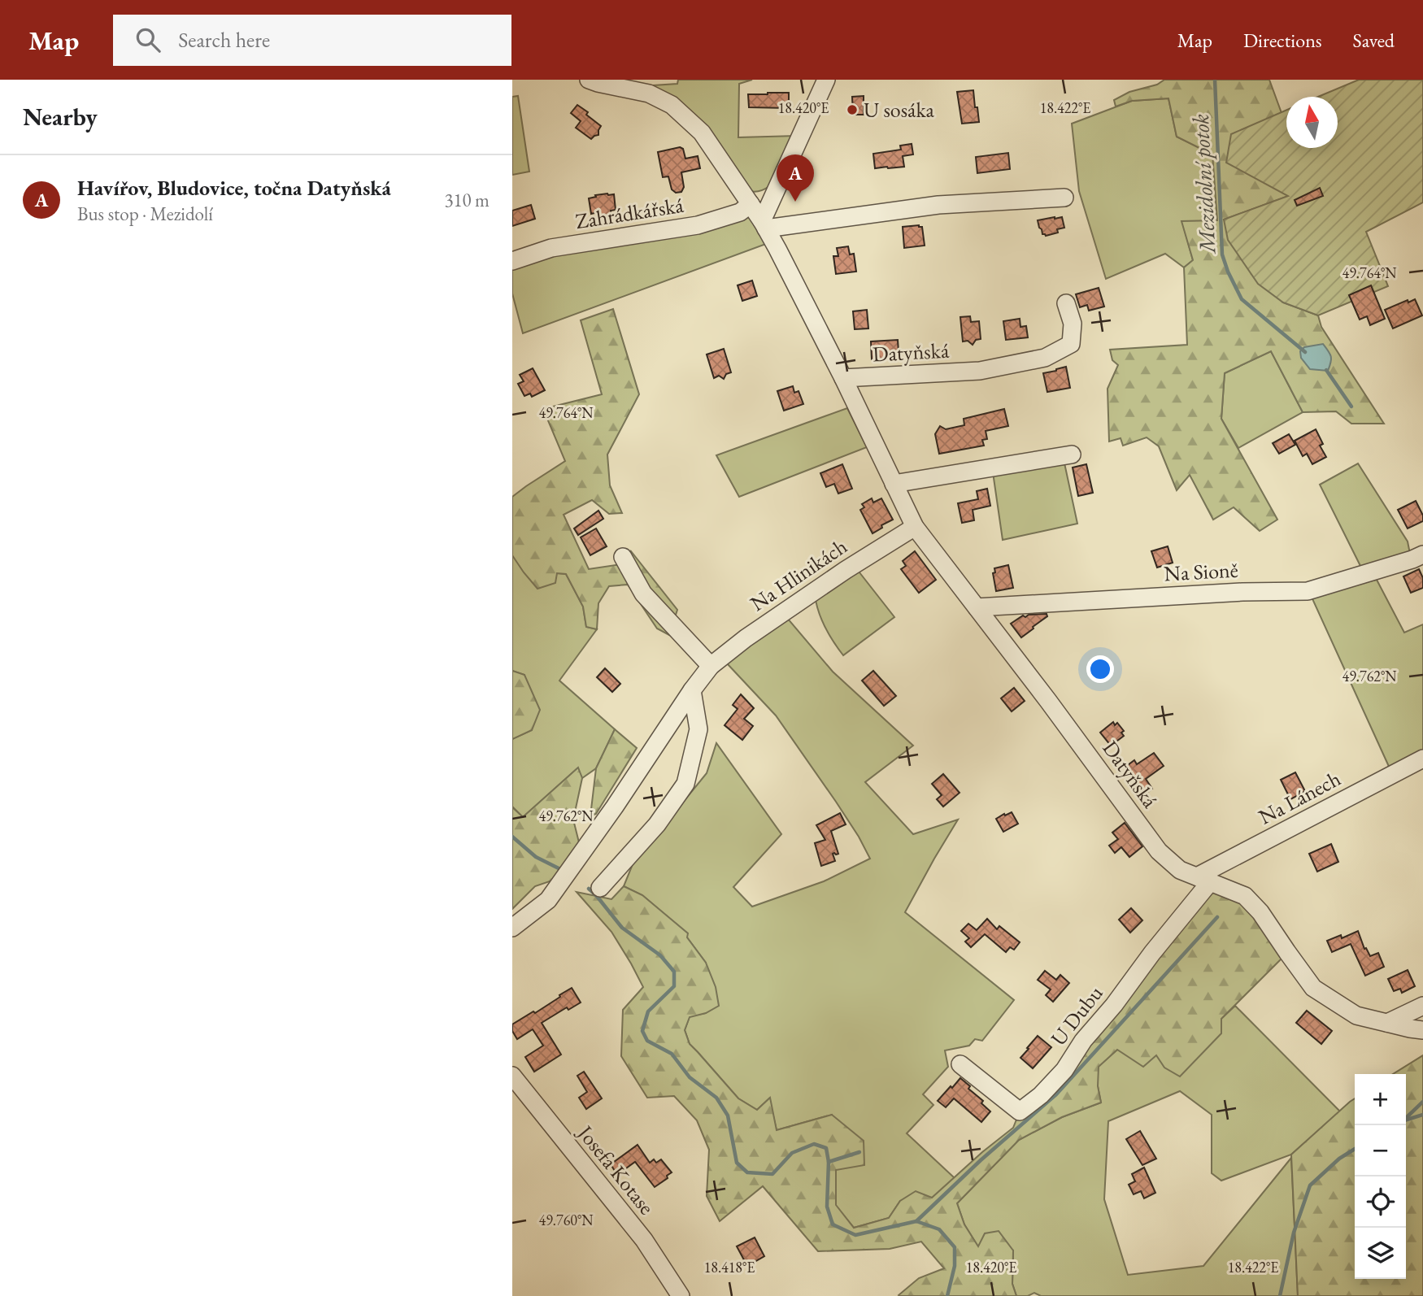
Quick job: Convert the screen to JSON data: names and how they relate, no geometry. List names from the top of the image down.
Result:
{
  "streets": {
    "street": [
      "Zahrádkářská",
      "Datyňská",
      "Na Sioně",
      "Na Hlinikách",
      "Na Lánech",
      "U Dubu",
      "Josefa Kotase"
    ]
  },
  "crossings": [
    ["Zahrádkářská", "Datyňská"],
    ["Datyňská", "Na Sioně"],
    ["Datyňská", "Na Hlinikách"],
    ["Datyňská", "Na Lánech"],
    ["Datyňská", "U Dubu"],
    ["Na Lánech", "U Dubu"]
  ],
  "water": ["Mezidolní potok"],
  "places": ["U sosáka"],
  "north": "top",
  "page": {
    "header": "Map",
    "search": "Search here",
    "nav": ["Map", "Directions", "Saved"],
    "heading": "Nearby",
    "list": [
      {
        "mark": "A",
        "name": "Havířov, Bludovice, točna Datyňská",
        "note": "Bus stop · Mezidolí",
        "value": "310 m"
      }
    ],
    "pins": "A",
    "map_buttons": ["+", "−"]
  },
  "coordinates": [
    "18.420°E",
    "18.422°E",
    "49.764°N",
    "49.762°N",
    "49.760°N",
    "18.418°E"
  ]
}
